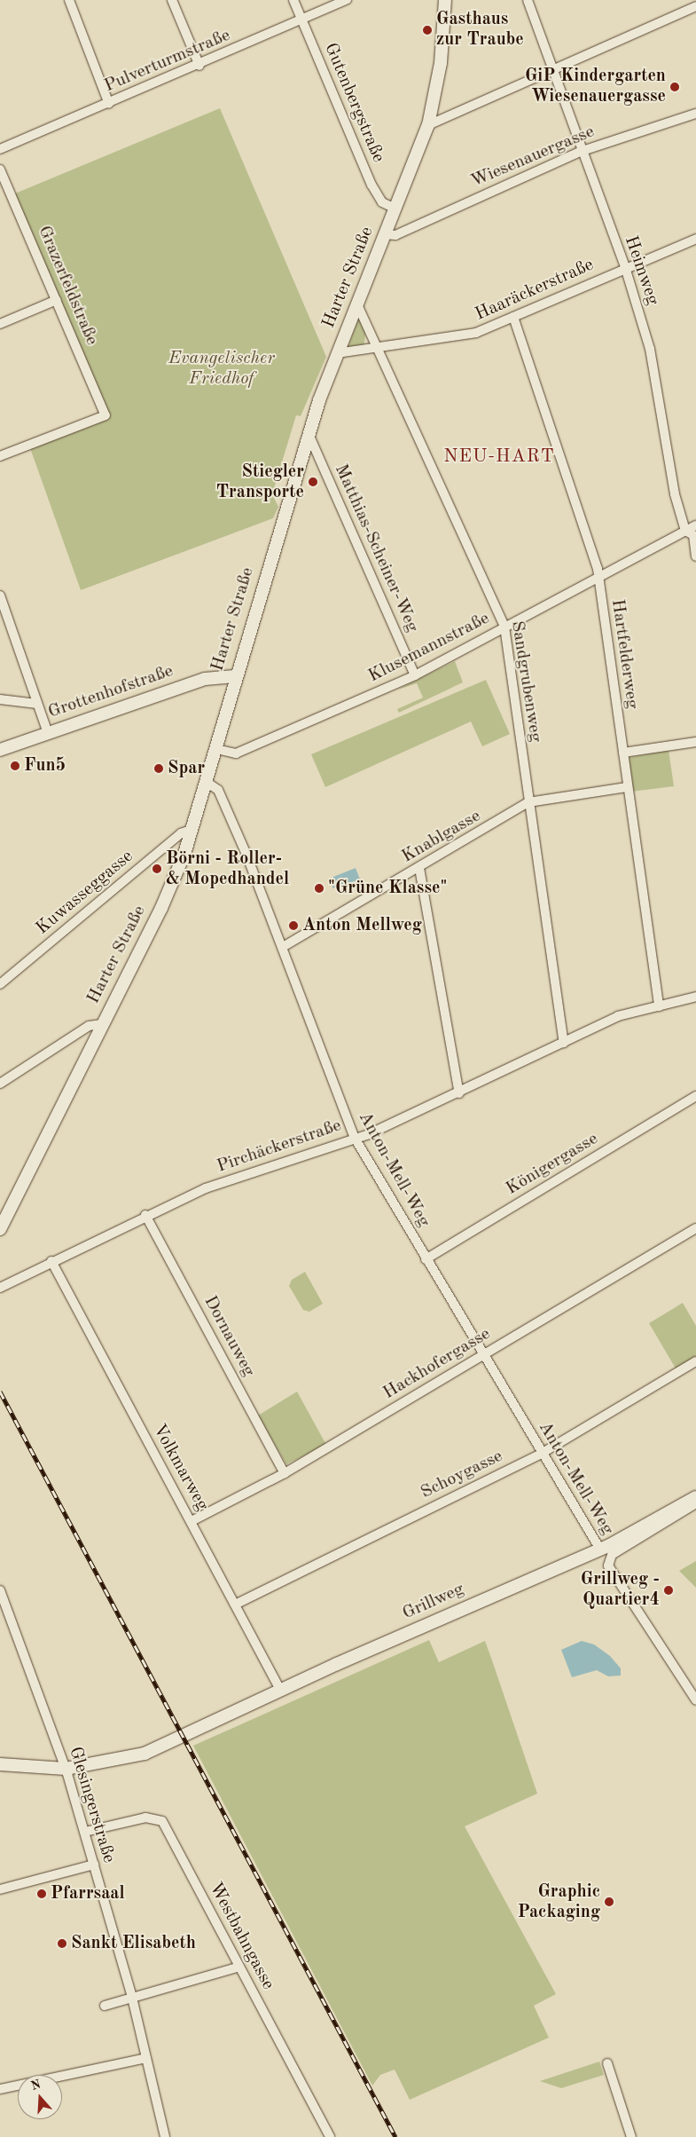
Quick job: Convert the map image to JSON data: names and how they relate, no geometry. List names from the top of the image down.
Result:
{
  "streets": {
    "main road": ["Harter Straße", "Grottenhofstraße", "Grillweg"],
    "street": [
      "Pulverturmstraße",
      "Gutenbergstraße",
      "Wiesenauergasse",
      "Heimweg",
      "Grazerfeldstraße",
      "Haaräckerstraße",
      "Matthias-Scheiner-Weg",
      "Klusemannstraße",
      "Hartfelderweg",
      "Sandgrubenweg",
      "Knablgasse",
      "Kuwasseggasse",
      "Pirchäckerstraße",
      "Königergasse",
      "Anton-Mell-Weg",
      "Dornauweg",
      "Hackhofergasse",
      "Volkmarweg",
      "Schoygasse",
      "Glesingerstraße",
      "Westbahngasse"
    ]
  },
  "crossings": [
    ["Pulverturmstraße", "Gutenbergstraße"],
    ["Gutenbergstraße", "Harter Straße"],
    ["Wiesenauergasse", "Heimweg"],
    ["Wiesenauergasse", "Harter Straße"],
    ["Heimweg", "Haaräckerstraße"],
    ["Heimweg", "Klusemannstraße"],
    ["Harter Straße", "Haaräckerstraße"],
    ["Harter Straße", "Matthias-Scheiner-Weg"],
    ["Harter Straße", "Klusemannstraße"],
    ["Harter Straße", "Grottenhofstraße"],
    ["Harter Straße", "Kuwasseggasse"],
    ["Harter Straße", "Anton-Mell-Weg"],
    ["Haaräckerstraße", "Hartfelderweg"],
    ["Haaräckerstraße", "Sandgrubenweg"],
    ["Matthias-Scheiner-Weg", "Klusemannstraße"],
    ["Klusemannstraße", "Hartfelderweg"],
    ["Klusemannstraße", "Sandgrubenweg"],
    ["Hartfelderweg", "Knablgasse"],
    ["Hartfelderweg", "Pirchäckerstraße"],
    ["Sandgrubenweg", "Knablgasse"],
    ["Sandgrubenweg", "Pirchäckerstraße"],
    ["Knablgasse", "Anton-Mell-Weg"],
    ["Pirchäckerstraße", "Anton-Mell-Weg"],
    ["Pirchäckerstraße", "Dornauweg"],
    ["Pirchäckerstraße", "Volkmarweg"],
    ["Königergasse", "Anton-Mell-Weg"],
    ["Anton-Mell-Weg", "Hackhofergasse"],
    ["Anton-Mell-Weg", "Schoygasse"],
    ["Anton-Mell-Weg", "Grillweg"],
    ["Dornauweg", "Hackhofergasse"],
    ["Hackhofergasse", "Volkmarweg"],
    ["Volkmarweg", "Schoygasse"],
    ["Volkmarweg", "Grillweg"],
    ["Grillweg", "Glesingerstraße"],
    ["Glesingerstraße", "Westbahngasse"]
  ],
  "districts": ["NEU-HART"],
  "parks": ["Evangelischer Friedhof"],
  "places": [
    "Gasthaus zur Traube",
    "GiP Kindergarten Wiesenauergasse",
    "Stiegler Transporte",
    "Fun5",
    "Spar",
    "Börni - Roller- & Mopedhandel",
    "\"Grüne Klasse\"",
    "Anton Mellweg",
    "Grillweg - Quartier4",
    "Pfarrsaal",
    "Graphic Packaging",
    "Sankt Elisabeth"
  ],
  "north": "top"
}
